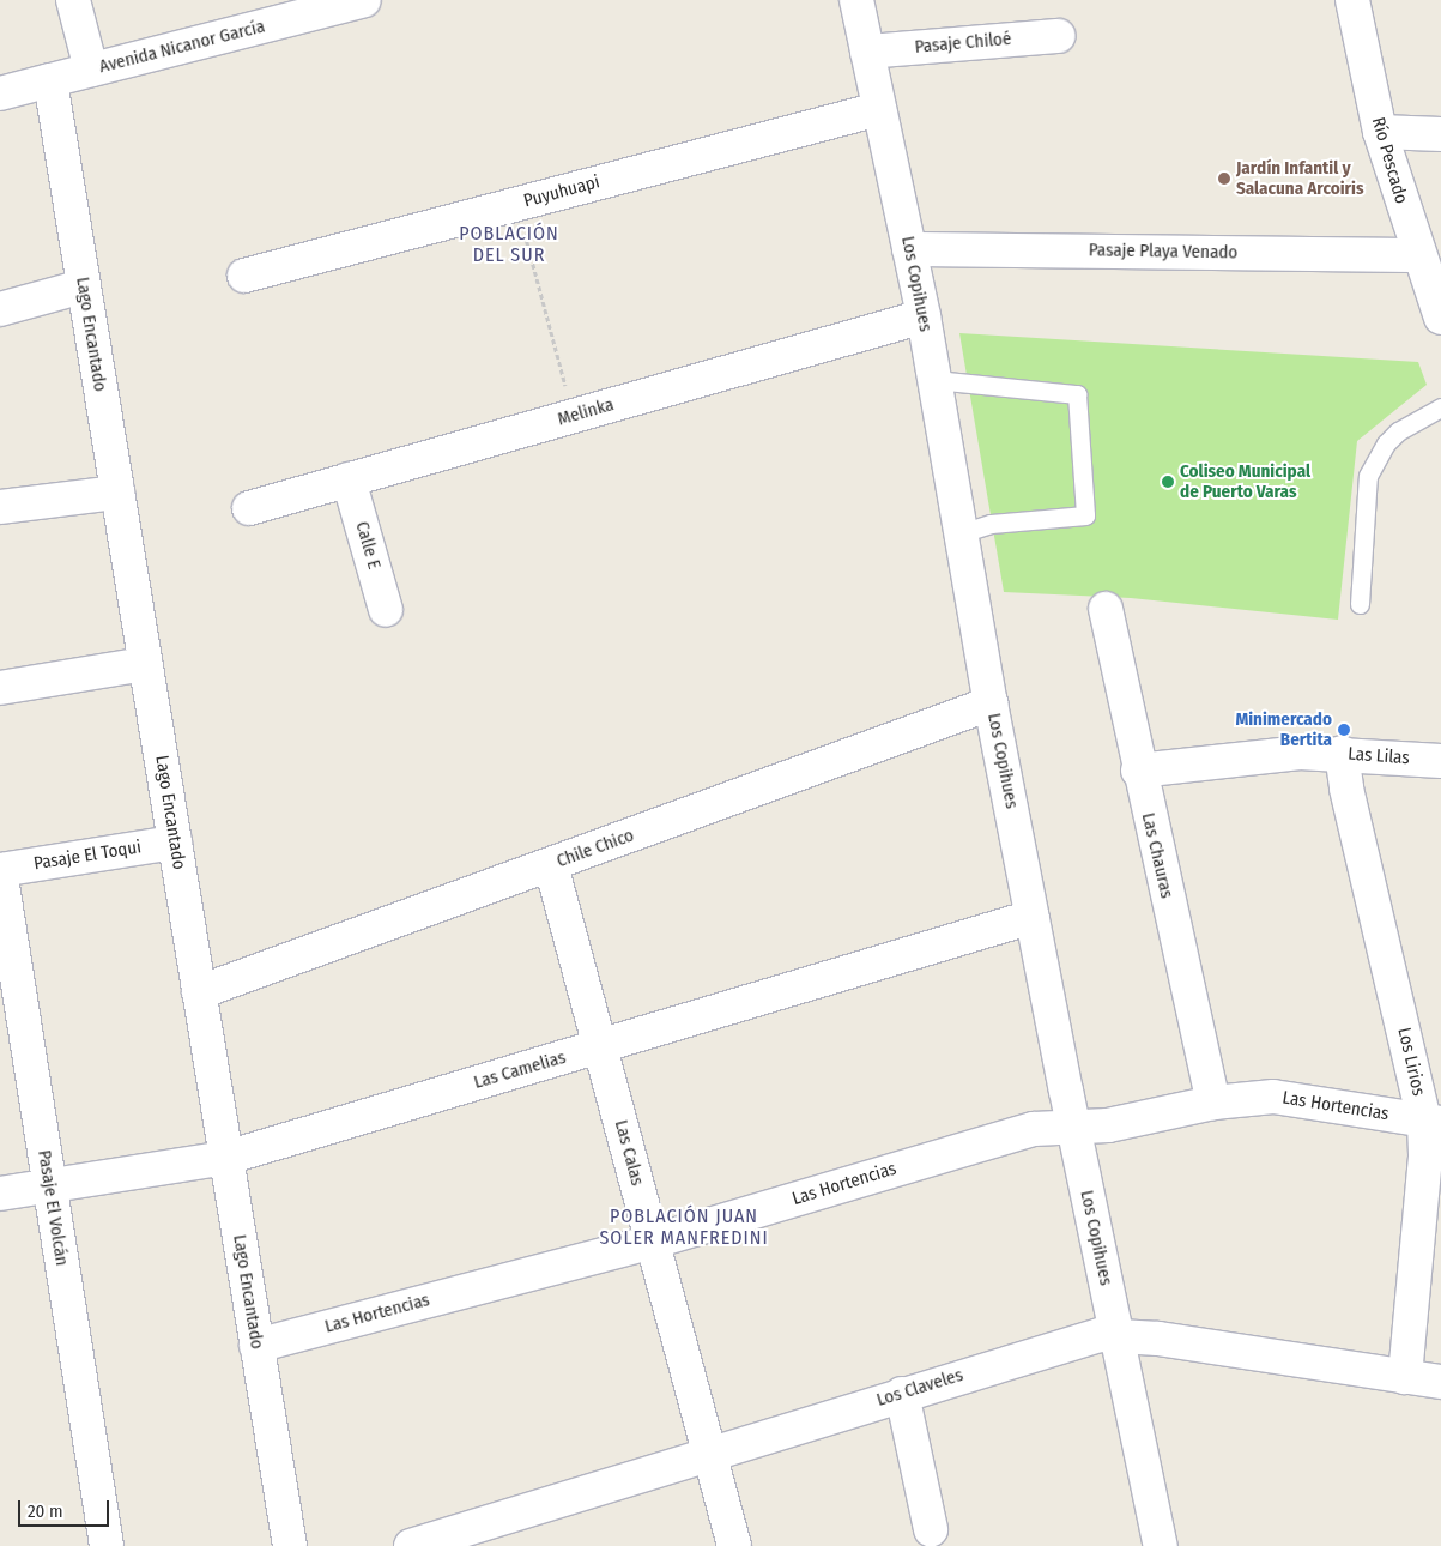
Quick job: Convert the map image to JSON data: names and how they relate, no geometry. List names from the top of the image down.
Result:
{
  "streets": {
    "street": [
      "Pasaje Chiloé",
      "Avenida Nicanor García",
      "Río Pescado",
      "Puyuhuapi",
      "Pasaje Playa Venado",
      "Los Copihues",
      "Lago Encantado",
      "Melinka",
      "Calle E",
      "Las Lilas",
      "Chile Chico",
      "Pasaje El Toqui",
      "Las Chauras",
      "Los Lirios",
      "Las Camelias",
      "Las Hortencias",
      "Las Calas",
      "Pasaje El Volcán",
      "Los Claveles"
    ]
  },
  "crossings": [
    ["Pasaje Chiloé", "Los Copihues"],
    ["Avenida Nicanor García", "Lago Encantado"],
    ["Río Pescado", "Pasaje Playa Venado"],
    ["Puyuhuapi", "Los Copihues"],
    ["Pasaje Playa Venado", "Los Copihues"],
    ["Los Copihues", "Melinka"],
    ["Los Copihues", "Chile Chico"],
    ["Los Copihues", "Las Camelias"],
    ["Los Copihues", "Las Hortencias"],
    ["Los Copihues", "Los Claveles"],
    ["Lago Encantado", "Chile Chico"],
    ["Lago Encantado", "Pasaje El Toqui"],
    ["Lago Encantado", "Las Camelias"],
    ["Lago Encantado", "Las Hortencias"],
    ["Melinka", "Calle E"],
    ["Las Lilas", "Las Chauras"],
    ["Las Lilas", "Los Lirios"],
    ["Chile Chico", "Las Calas"],
    ["Pasaje El Toqui", "Pasaje El Volcán"],
    ["Las Chauras", "Las Hortencias"],
    ["Los Lirios", "Las Hortencias"],
    ["Los Lirios", "Los Claveles"],
    ["Las Camelias", "Las Calas"],
    ["Las Camelias", "Pasaje El Volcán"],
    ["Las Hortencias", "Las Calas"],
    ["Las Calas", "Los Claveles"]
  ],
  "districts": ["POBLACIÓN DEL SUR", "POBLACIÓN JUAN SOLER MANFREDINI"],
  "places": ["Jardín Infantil y Salacuna Arcoiris", "Coliseo Municipal de Puerto Varas", "Minimercado Bertita"],
  "scale_bar": "20 m"
}
